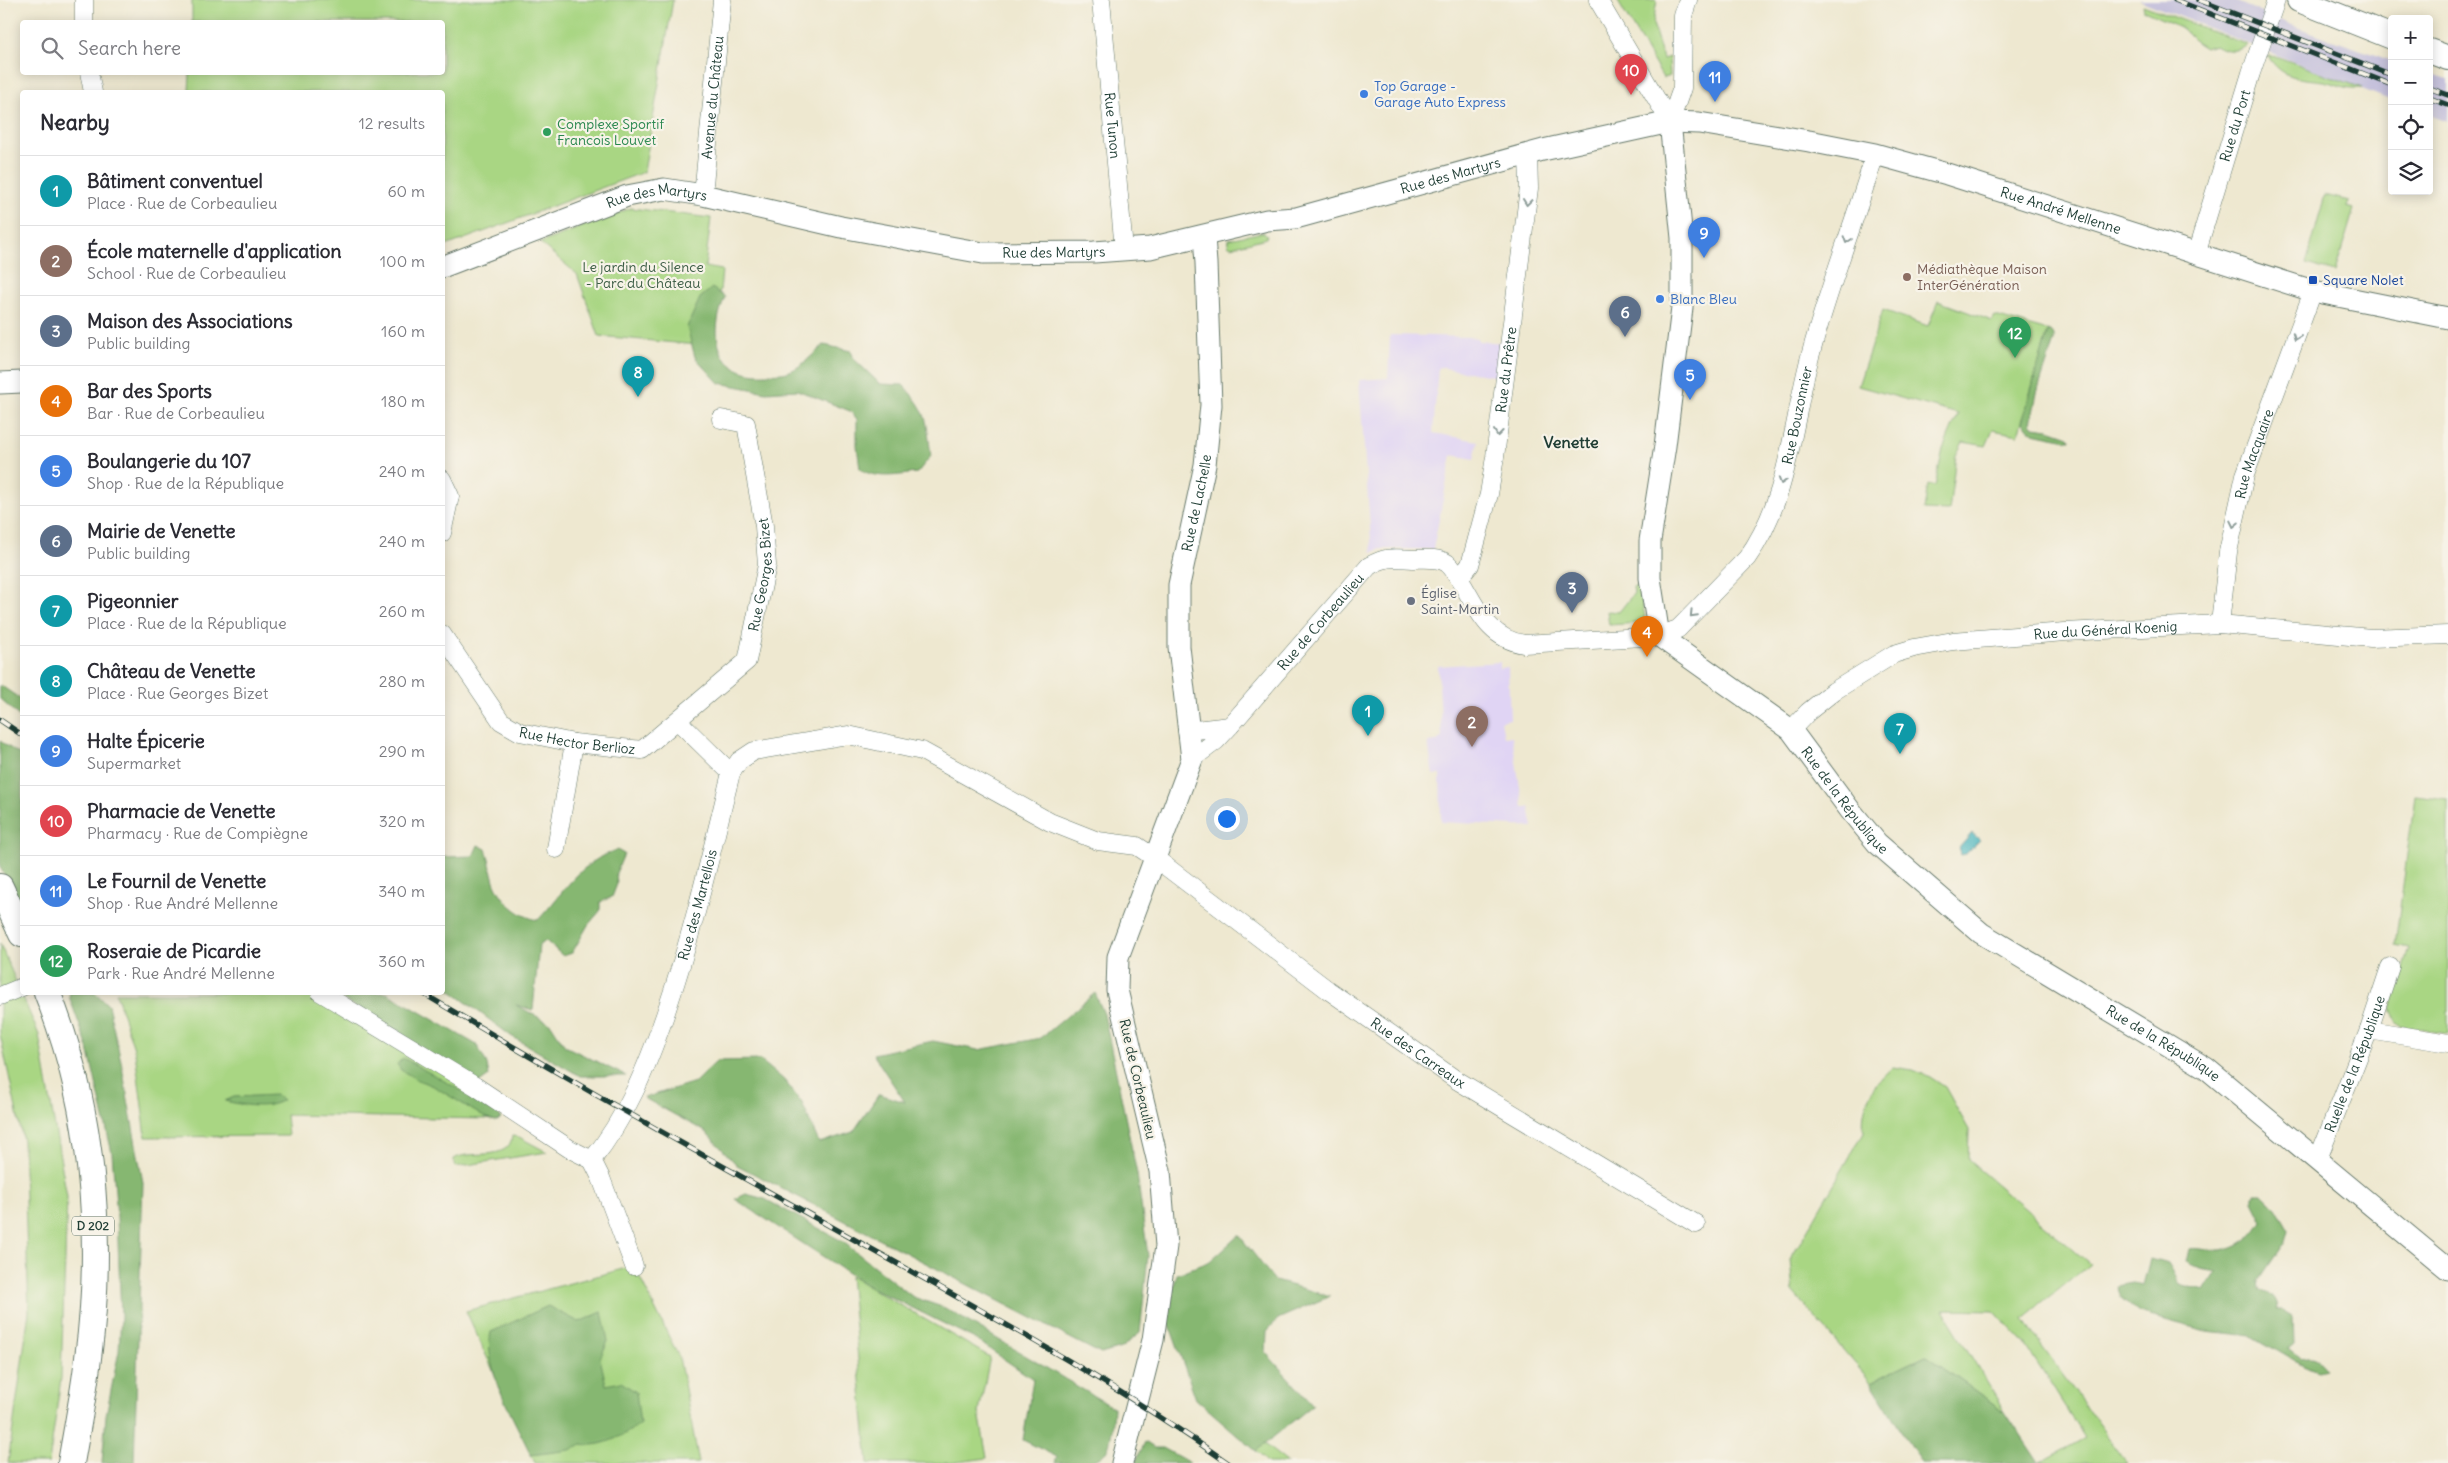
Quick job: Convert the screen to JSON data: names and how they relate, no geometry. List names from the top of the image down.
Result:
{
  "streets": {
    "main road": ["D 202"],
    "street": [
      "Avenue du Château",
      "Rue Tunon",
      "Rue du Port",
      "Rue des Martyrs",
      "Rue André Mellenne",
      "Rue du Prêtre",
      "Rue Bouzonnier",
      "Rue Macquaire",
      "Rue de Lachelle",
      "Rue Georges Bizet",
      "Rue de Corbeaulieu",
      "Rue du Général Koenig",
      "Rue Hector Berlioz",
      "Rue de la République",
      "Rue des Martellois",
      "Rue des Carreaux",
      "Ruelle de la République"
    ]
  },
  "crossings": [
    ["Avenue du Château", "Rue des Martyrs"],
    ["Rue Tunon", "Rue des Martyrs"],
    ["Rue du Port", "Rue André Mellenne"],
    ["Rue des Martyrs", "Rue André Mellenne"],
    ["Rue des Martyrs", "Rue du Prêtre"],
    ["Rue des Martyrs", "Rue de Lachelle"],
    ["Rue André Mellenne", "Rue Bouzonnier"],
    ["Rue André Mellenne", "Rue Macquaire"],
    ["Rue du Prêtre", "Rue de Corbeaulieu"],
    ["Rue Bouzonnier", "Rue de Corbeaulieu"],
    ["Rue Bouzonnier", "Rue de la République"],
    ["Rue Macquaire", "Rue du Général Koenig"],
    ["Rue de Lachelle", "Rue de Corbeaulieu"],
    ["Rue Georges Bizet", "Rue Hector Berlioz"],
    ["Rue de Corbeaulieu", "Rue de la République"],
    ["Rue de Corbeaulieu", "Rue des Carreaux"],
    ["Rue du Général Koenig", "Rue de la République"],
    ["Rue de la République", "Ruelle de la République"]
  ],
  "one_way": ["Rue du Prêtre", "Rue Macquaire"],
  "districts": ["Venette"],
  "parks": ["Le jardin du Silence - Parc du Château"],
  "places": {
    "other": [
      "Top Garage - Garage Auto Express",
      "Complexe Sportif Francois Louvet",
      "Médiathèque Maison InterGénération",
      "Blanc Bleu",
      "Église Saint-Martin"
    ],
    "transit": ["Square Nolet"]
  },
  "page": {
    "map_buttons": ["+", "−"],
    "search": "Search here",
    "pins": [
      "10",
      "11",
      "9",
      "6",
      "12",
      "8",
      "5",
      "3",
      "4",
      "1",
      "2",
      "7"
    ],
    "heading": ["Nearby", "12 results"],
    "list": [
      {
        "mark": "1",
        "name": "Bâtiment conventuel",
        "note": "Place · Rue de Corbeaulieu",
        "value": "60 m"
      },
      {
        "mark": "2",
        "name": "École maternelle d'application",
        "note": "School · Rue de Corbeaulieu",
        "value": "100 m"
      },
      {
        "mark": "3",
        "name": "Maison des Associations",
        "note": "Public building",
        "value": "160 m"
      },
      {
        "mark": "4",
        "name": "Bar des Sports",
        "note": "Bar · Rue de Corbeaulieu",
        "value": "180 m"
      },
      {
        "mark": "5",
        "name": "Boulangerie du 107",
        "note": "Shop · Rue de la République",
        "value": "240 m"
      },
      {
        "mark": "6",
        "name": "Mairie de Venette",
        "note": "Public building",
        "value": "240 m"
      },
      {
        "mark": "7",
        "name": "Pigeonnier",
        "note": "Place · Rue de la République",
        "value": "260 m"
      },
      {
        "mark": "8",
        "name": "Château de Venette",
        "note": "Place · Rue Georges Bizet",
        "value": "280 m"
      },
      {
        "mark": "9",
        "name": "Halte Épicerie",
        "note": "Supermarket",
        "value": "290 m"
      },
      {
        "mark": "10",
        "name": "Pharmacie de Venette",
        "note": "Pharmacy · Rue de Compiègne",
        "value": "320 m"
      },
      {
        "mark": "11",
        "name": "Le Fournil de Venette",
        "note": "Shop · Rue André Mellenne",
        "value": "340 m"
      },
      {
        "mark": "12",
        "name": "Roseraie de Picardie",
        "note": "Park · Rue André Mellenne",
        "value": "360 m"
      }
    ]
  }
}
